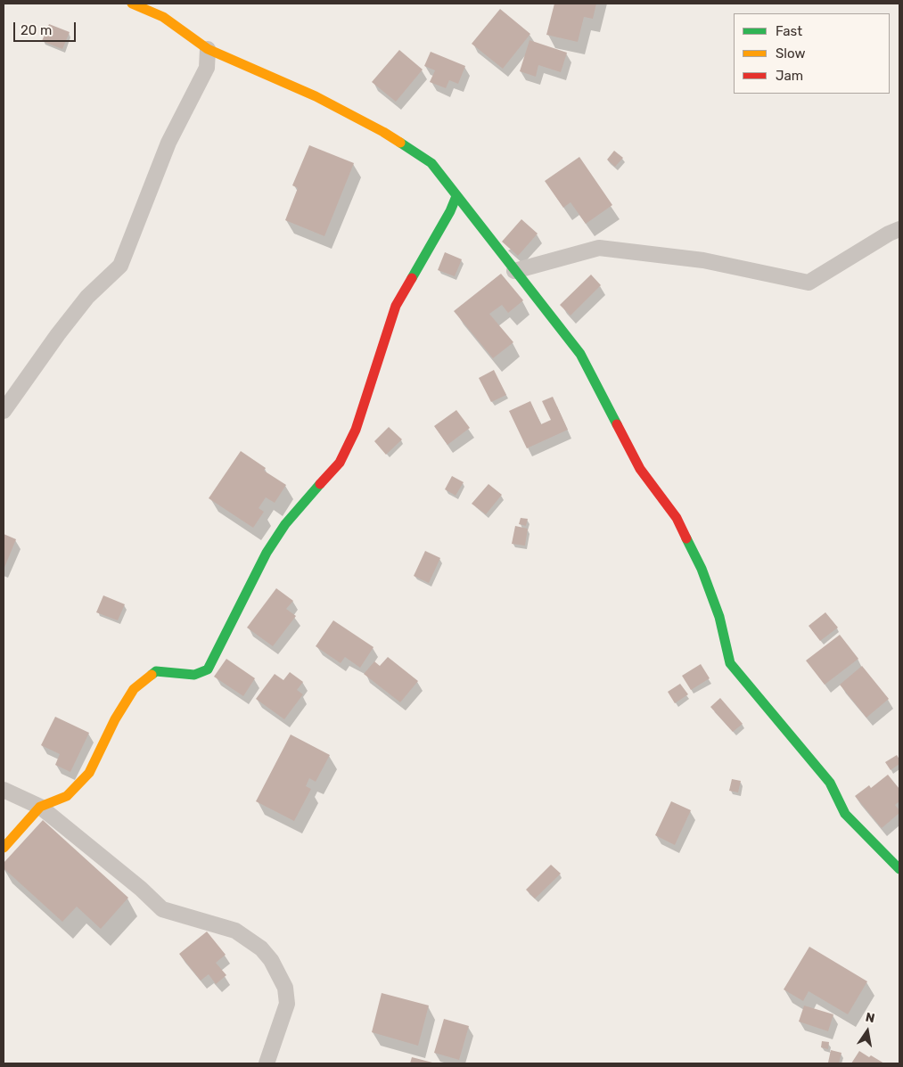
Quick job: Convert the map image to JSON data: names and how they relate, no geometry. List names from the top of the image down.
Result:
{
  "legend": ["Fast", "Slow", "Jam"],
  "scale_bar": "20 m",
  "north": "top"
}
